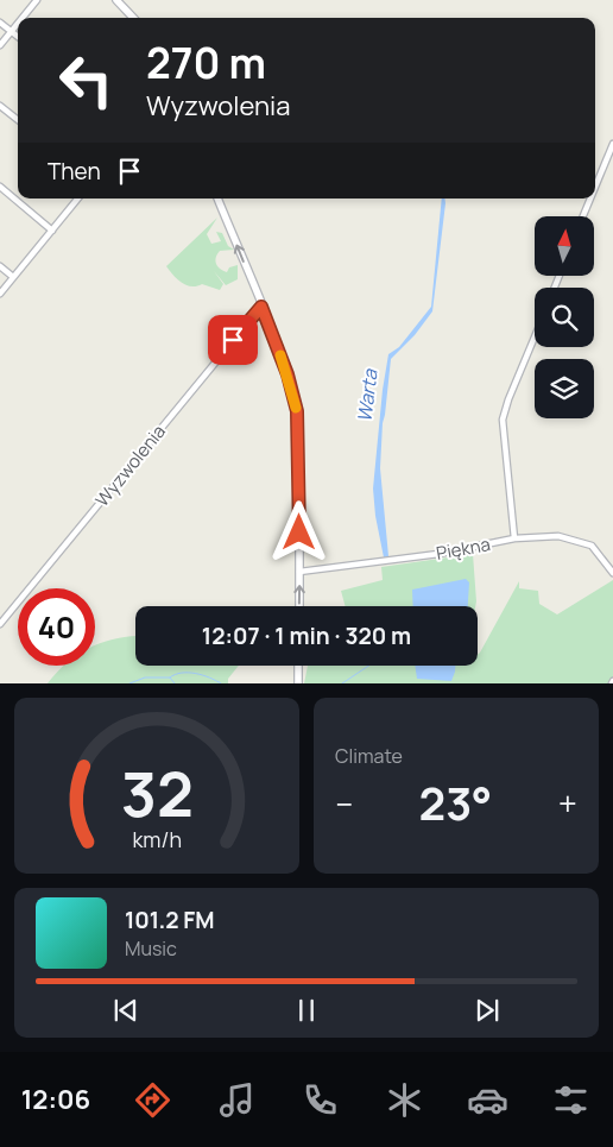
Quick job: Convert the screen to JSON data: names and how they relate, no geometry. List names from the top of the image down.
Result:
{
  "streets": {
    "street": ["Wyzwolenia", "Piękna"]
  },
  "water": ["Warta"],
  "north": "top",
  "page": {
    "turn": ["270 m", "Wyzwolenia"],
    "then": "Then",
    "limit": "40",
    "trip": "12:07 · 1 min · 320 m",
    "tile": "Climate",
    "heat": ["−", "23°", "+"],
    "song": ["101.2 FM", "Music"],
    "tabs": "12:06",
    "gauge": ["32", "km/h"]
  }
}
